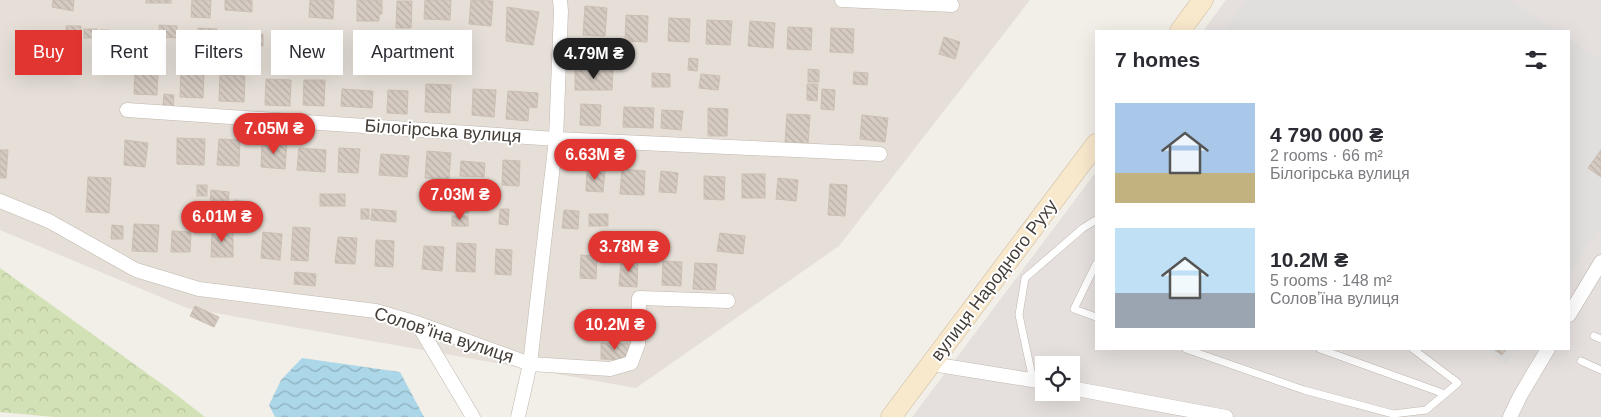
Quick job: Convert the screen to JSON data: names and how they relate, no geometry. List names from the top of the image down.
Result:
{
  "streets": {
    "main road": ["вулиця Народного Руху"],
    "street": ["Білогірська вулиця", "Соловʼїна вулиця"]
  },
  "page": {
    "chip": [
      "Buy",
      "Rent",
      "Filters",
      "New",
      "Apartment"
    ],
    "heading": "7 homes",
    "price": [
      "4.79M ₴",
      "7.05M ₴",
      "6.63M ₴",
      "7.03M ₴",
      "6.01M ₴",
      "3.78M ₴",
      "10.2M ₴"
    ],
    "list": [
      {
        "name": "4 790 000 ₴",
        "note": "2 rooms · 66 m² · Білогірська вулиця"
      },
      {
        "name": "10.2M ₴",
        "note": "5 rooms · 148 m² · Соловʼїна вулиця"
      }
    ]
  }
}
